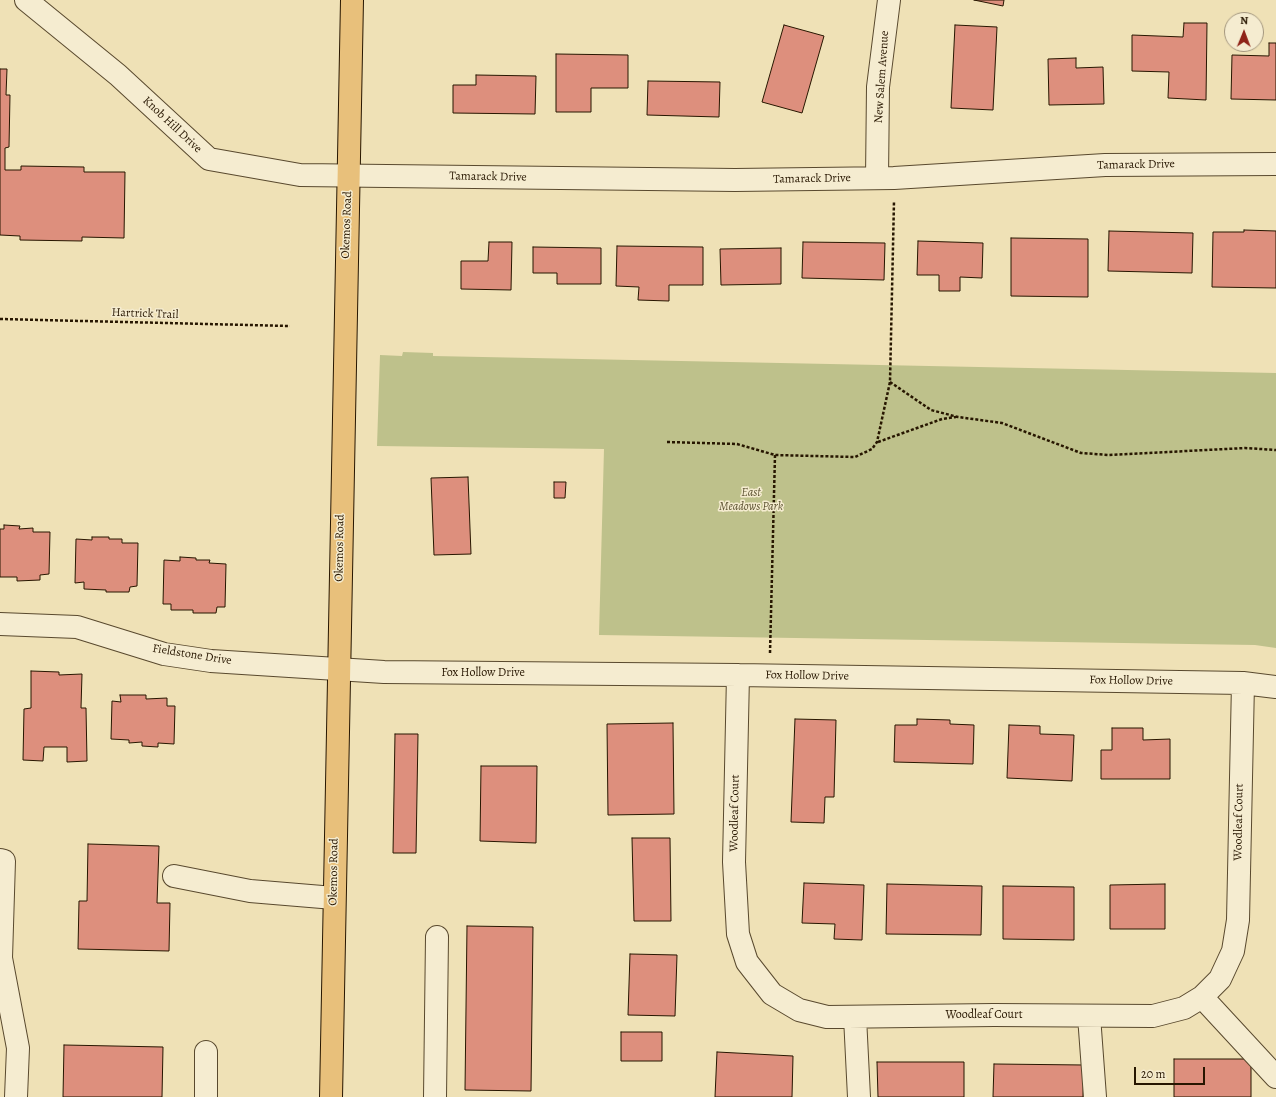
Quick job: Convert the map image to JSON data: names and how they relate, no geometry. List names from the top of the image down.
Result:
{
  "streets": {
    "main road": ["Okemos Road"],
    "street": [
      "New Salem Avenue",
      "Knob Hill Drive",
      "Tamarack Drive",
      "Fieldstone Drive",
      "Fox Hollow Drive",
      "Woodleaf Court"
    ],
    "path": ["Hartrick Trail"]
  },
  "crossings": [
    ["New Salem Avenue", "Tamarack Drive"],
    ["Knob Hill Drive", "Tamarack Drive"],
    ["Knob Hill Drive", "Okemos Road"],
    ["Tamarack Drive", "Okemos Road"],
    ["Okemos Road", "Fieldstone Drive"],
    ["Okemos Road", "Fox Hollow Drive"],
    ["Fieldstone Drive", "Fox Hollow Drive"],
    ["Fox Hollow Drive", "Woodleaf Court"]
  ],
  "parks": ["East Meadows Park"],
  "scale_bar": "20 m",
  "north": "top"
}
